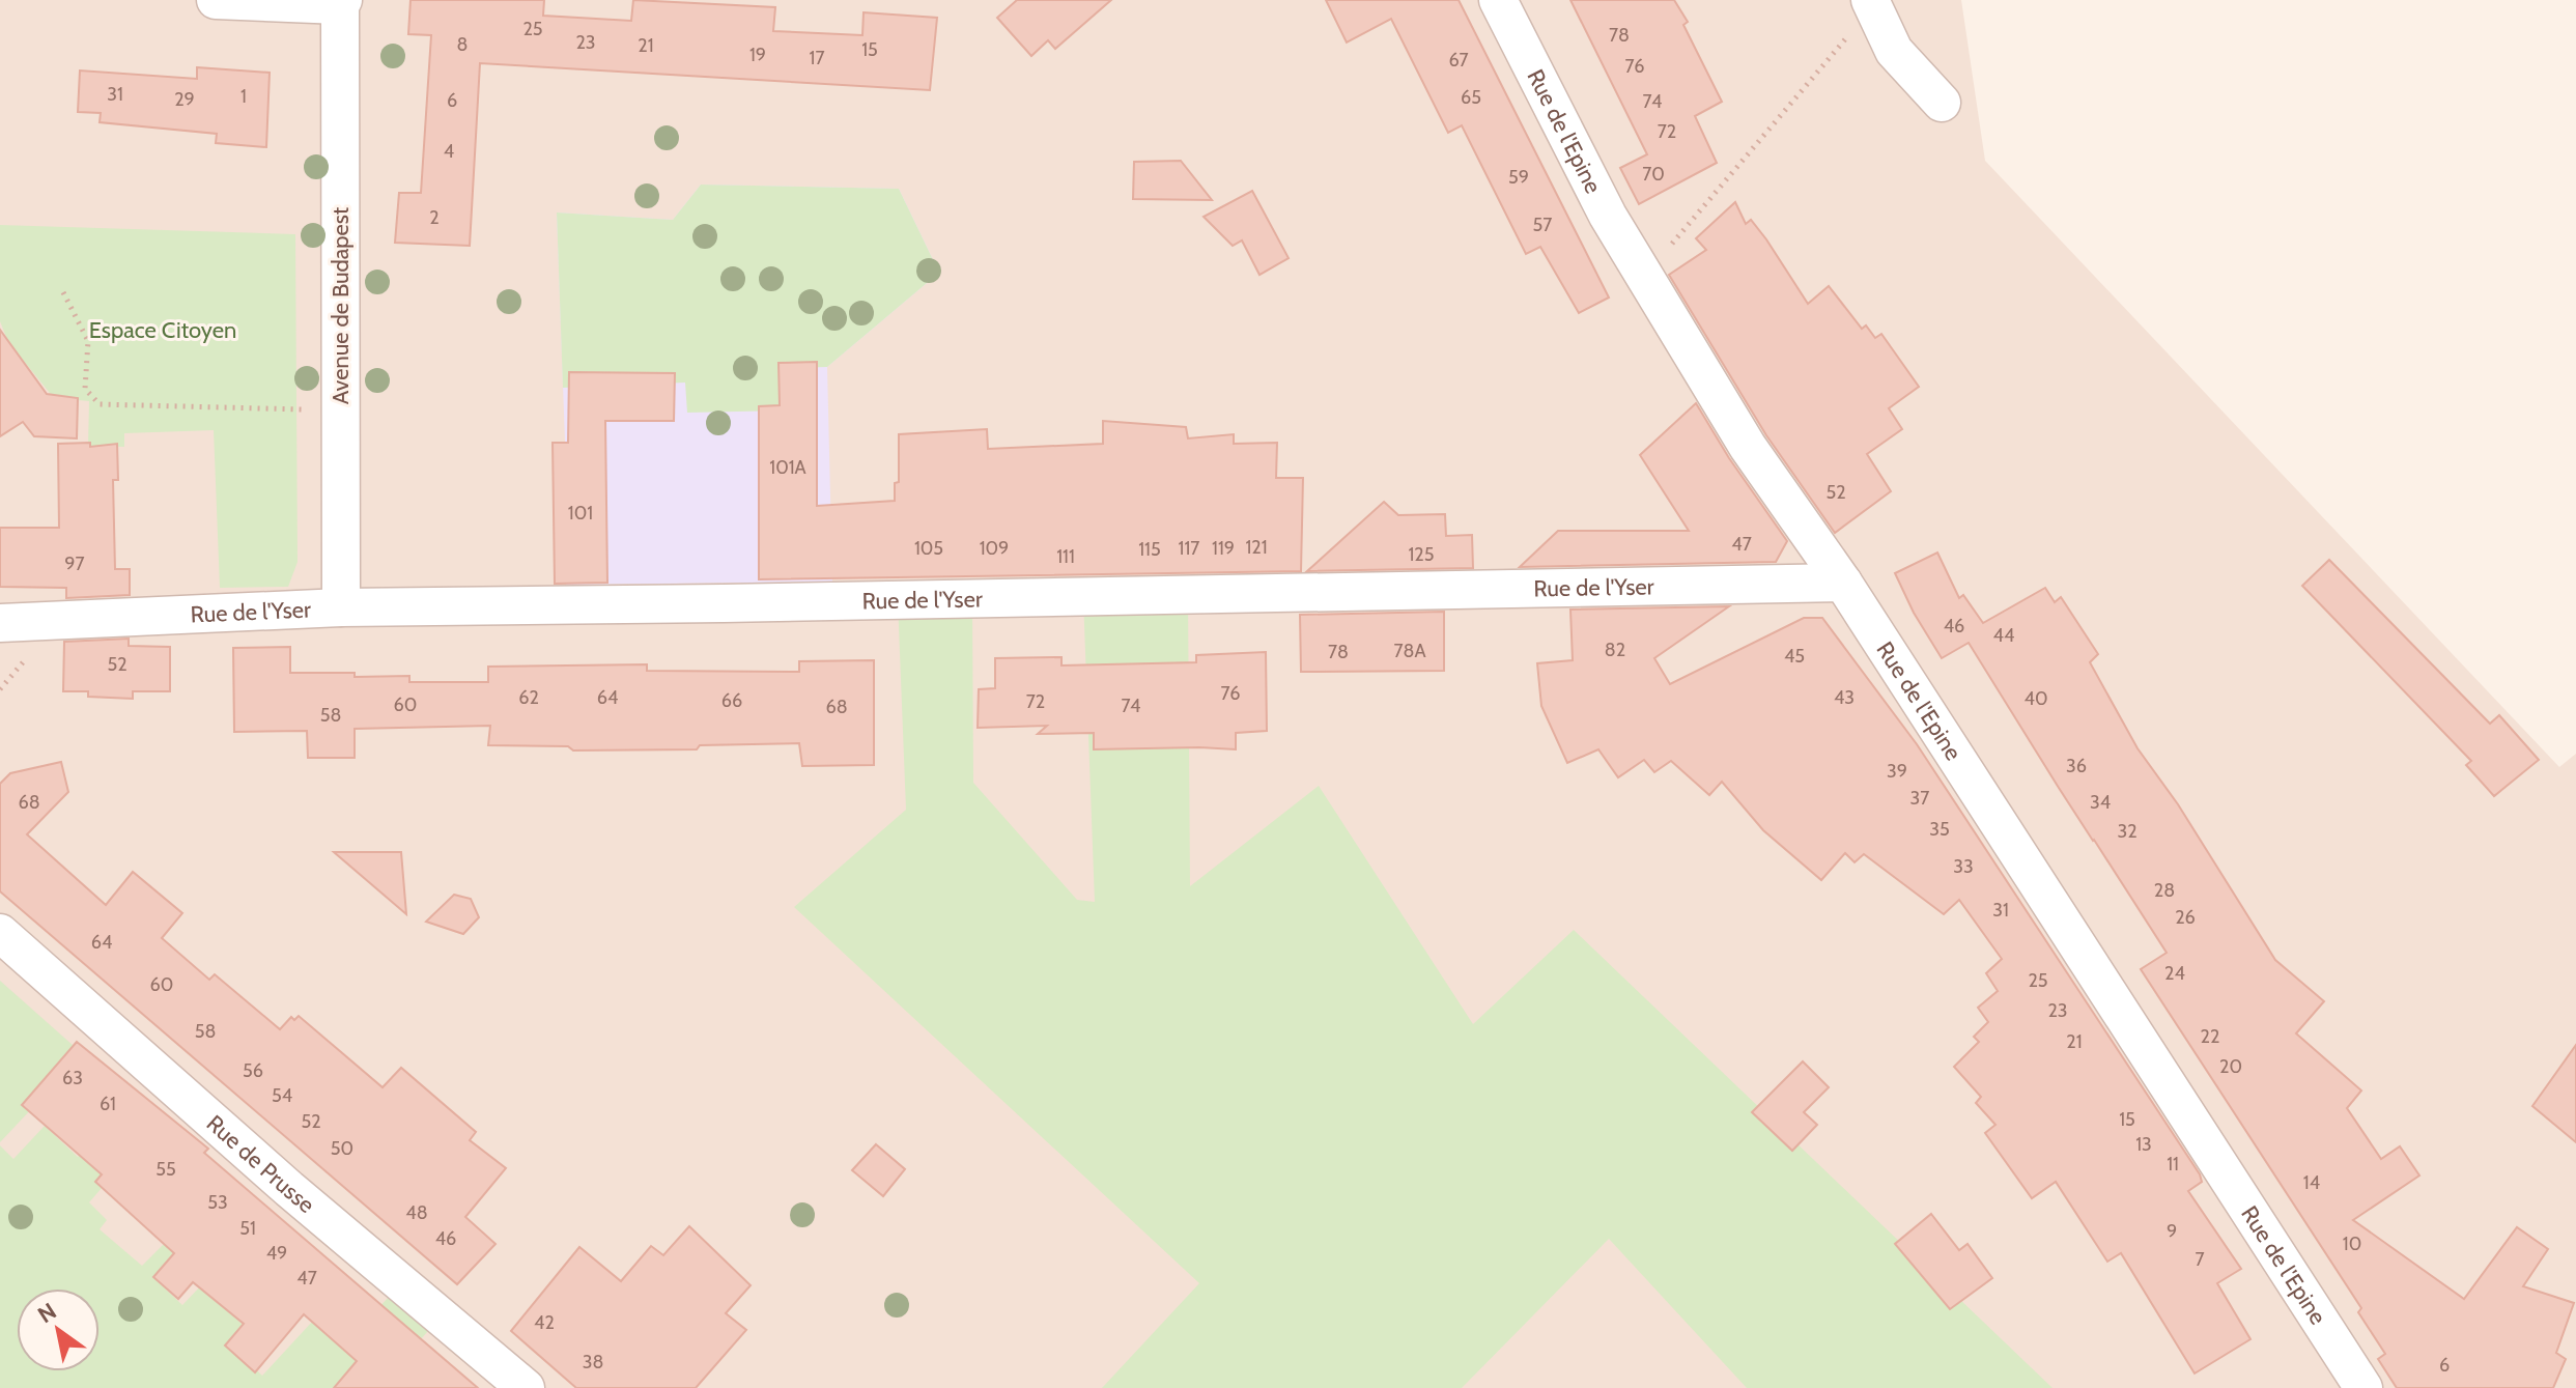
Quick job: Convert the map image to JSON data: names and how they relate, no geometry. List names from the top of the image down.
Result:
{
  "streets": {
    "street": [
      "Rue de l'Epine",
      "Avenue de Budapest",
      "Rue de l'Yser",
      "Rue de Prusse"
    ]
  },
  "crossings": [
    ["Rue de l'Epine", "Rue de l'Yser"],
    ["Avenue de Budapest", "Rue de l'Yser"]
  ],
  "parks": ["Espace Citoyen"],
  "house_numbers": [
    "25",
    "78",
    "23",
    "8",
    "21",
    "15",
    "19",
    "17",
    "67",
    "76",
    "31",
    "1",
    "65",
    "29",
    "6",
    "74",
    "72",
    "4",
    "70",
    "59",
    "2",
    "57",
    "101A",
    "52",
    "101",
    "47",
    "121",
    "105",
    "109",
    "117",
    "119",
    "115",
    "125",
    "111",
    "97",
    "46",
    "44",
    "82",
    "78A",
    "78",
    "45",
    "52",
    "76",
    "62",
    "64",
    "43",
    "40",
    "66",
    "72",
    "60",
    "74",
    "68",
    "58",
    "36",
    "39",
    "37",
    "68",
    "34",
    "35",
    "32",
    "33",
    "28",
    "31",
    "26",
    "64",
    "24",
    "25",
    "60",
    "23",
    "58",
    "22",
    "21",
    "20",
    "56",
    "63",
    "54",
    "61",
    "15",
    "52",
    "13",
    "50",
    "11",
    "55",
    "14",
    "53",
    "48",
    "51",
    "9",
    "46",
    "10",
    "49",
    "7",
    "47",
    "42",
    "38",
    "6"
  ],
  "north": "top left"
}
